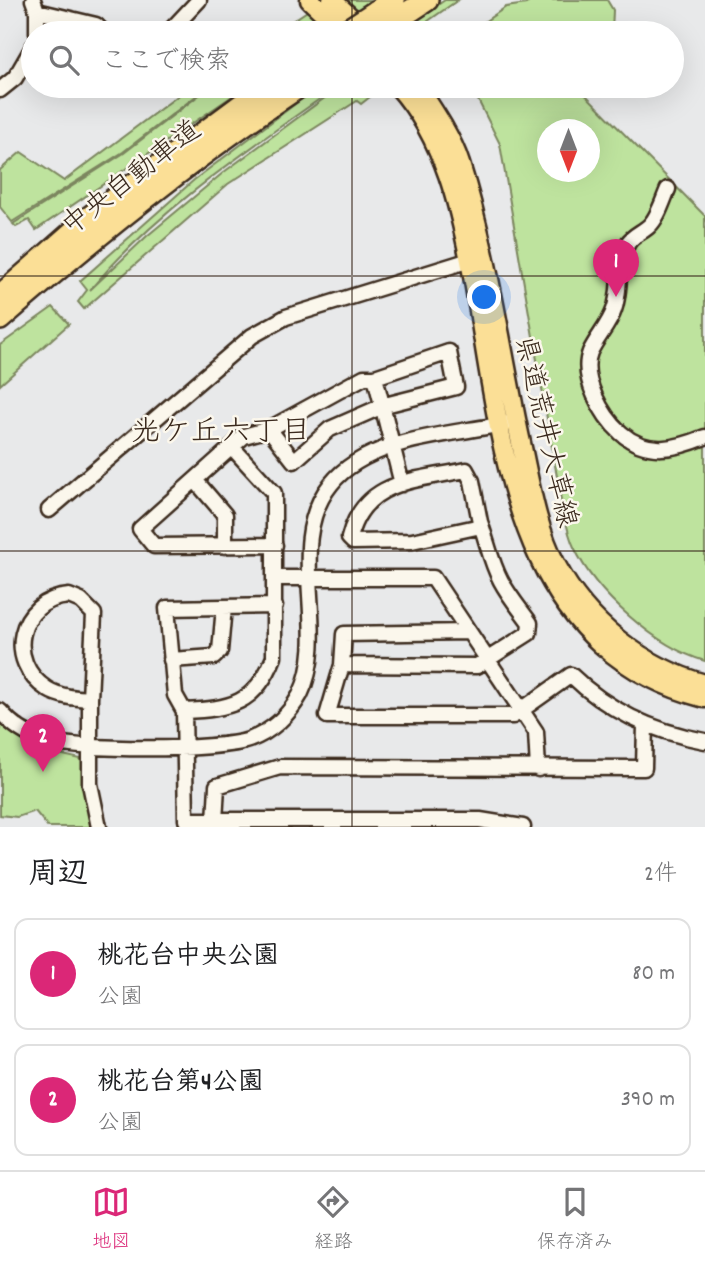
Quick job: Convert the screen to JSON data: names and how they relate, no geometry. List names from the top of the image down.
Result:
{
  "streets": {
    "highway": ["中央自動車道"],
    "main road": ["県道荒井大草線"]
  },
  "districts": ["光ケ丘六丁目"],
  "north": "bottom",
  "page": {
    "search": "ここで検索",
    "pins": ["1", "2"],
    "heading": ["周辺", "2件"],
    "list": [
      {
        "mark": "1",
        "name": "桃花台中央公園",
        "note": "公園",
        "value": "80 m"
      },
      {
        "mark": "2",
        "name": "桃花台第4公園",
        "note": "公園",
        "value": "390 m"
      }
    ],
    "nav": ["地図", "経路", "保存済み"]
  }
}
